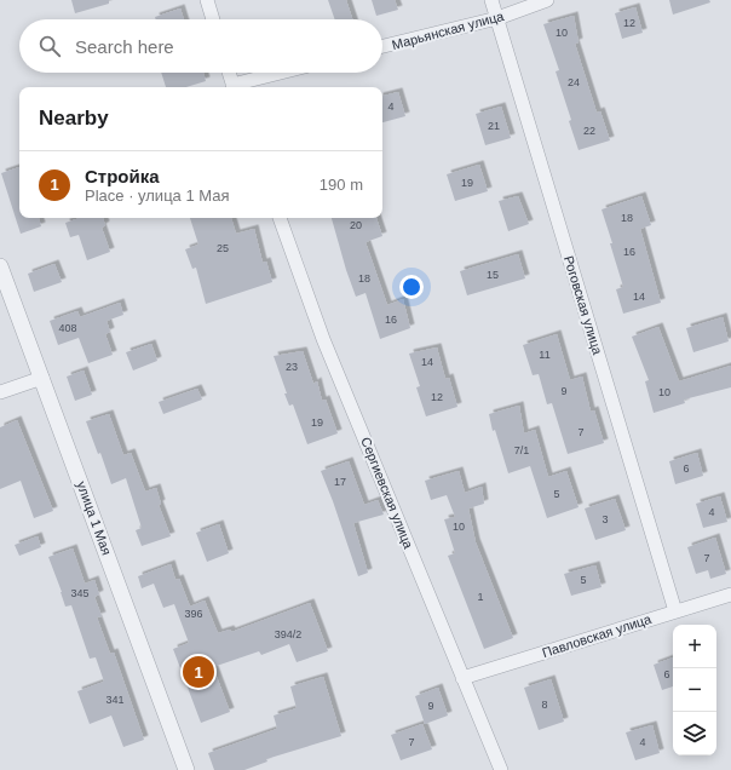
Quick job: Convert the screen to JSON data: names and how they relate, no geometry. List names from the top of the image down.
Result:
{
  "streets": {
    "street": [
      "Марьянская улица",
      "Роговская улица",
      "Сергиевская улица",
      "улица 1 Мая",
      "Павловская улица"
    ]
  },
  "crossings": [
    ["Марьянская улица", "Роговская улица"],
    ["Роговская улица", "Павловская улица"],
    ["Сергиевская улица", "Павловская улица"]
  ],
  "house_numbers": [
    "12",
    "10",
    "24",
    "4",
    "21",
    "22",
    "19",
    "18",
    "20",
    "25",
    "16",
    "15",
    "18",
    "14",
    "16",
    "408",
    "11",
    "14",
    "23",
    "9",
    "10",
    "12",
    "19",
    "7",
    "7/1",
    "6",
    "17",
    "5",
    "4",
    "3",
    "10",
    "7",
    "5",
    "345",
    "1",
    "396",
    "394/2",
    "6",
    "341",
    "8",
    "9",
    "7",
    "4"
  ],
  "page": {
    "search": "Search here",
    "heading": "Nearby",
    "list": [
      {
        "mark": "1",
        "name": "Стройка",
        "note": "Place · улица 1 Мая",
        "value": "190 m"
      }
    ],
    "map_buttons": ["+", "−"],
    "pins": "1"
  }
}
